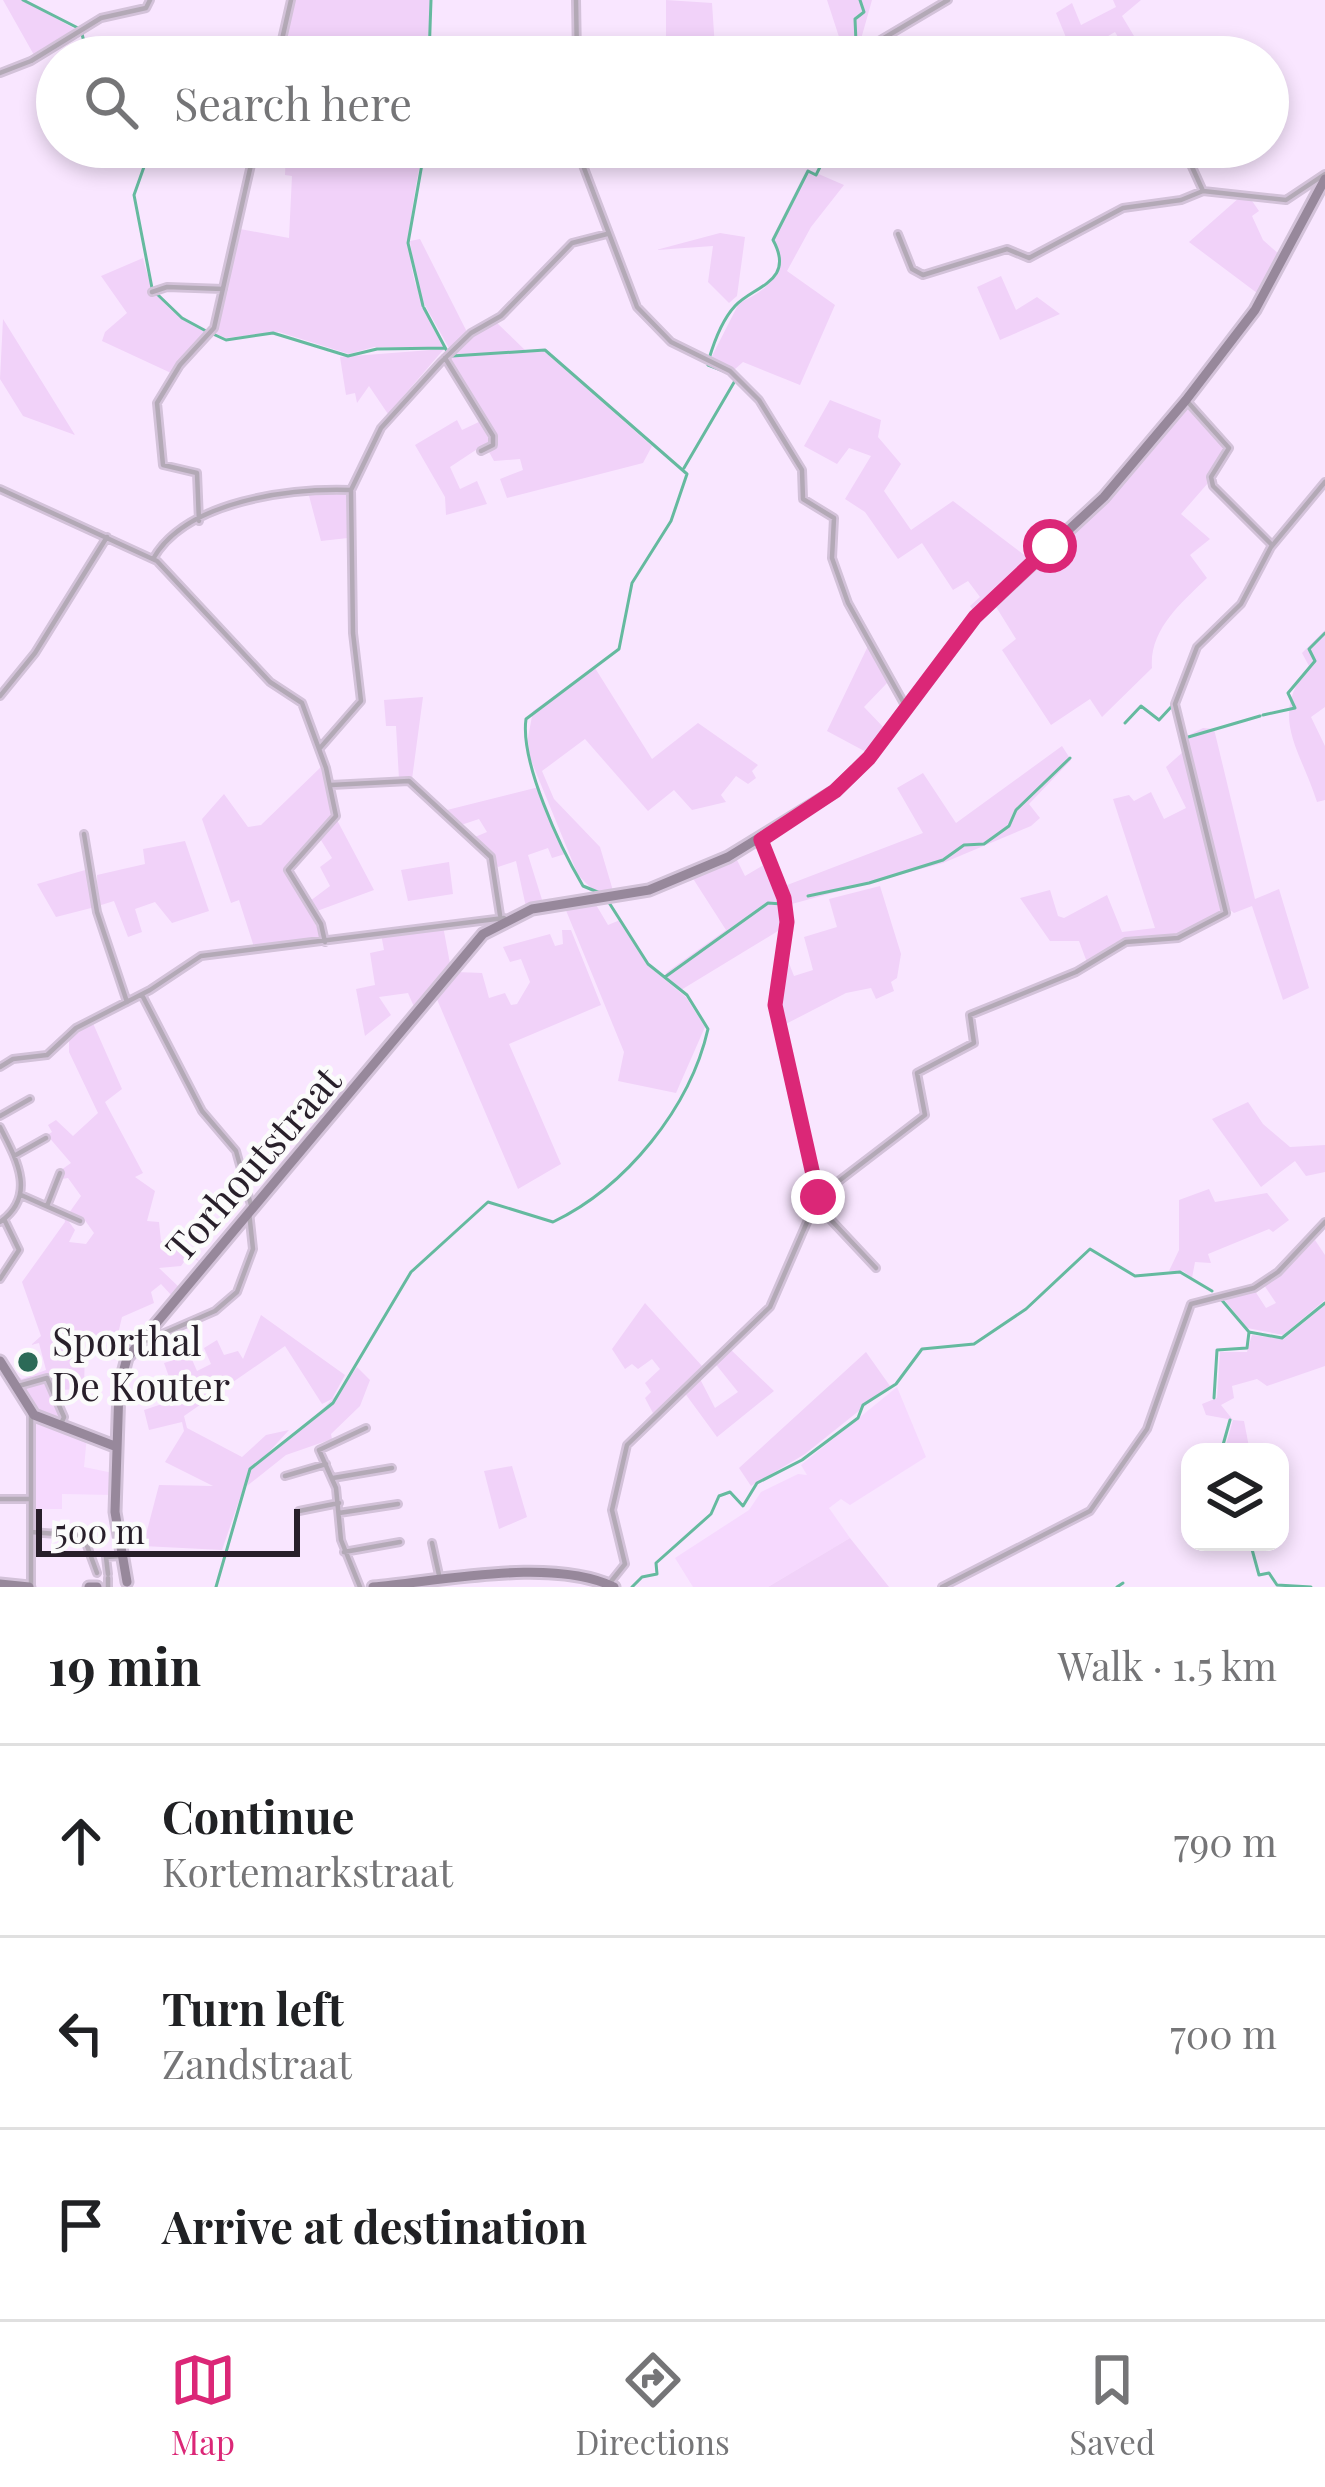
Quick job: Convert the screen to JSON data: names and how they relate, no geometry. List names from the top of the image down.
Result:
{
  "streets": {
    "street": ["Torhoutstraat"]
  },
  "places": ["Sporthal De Kouter"],
  "scale_bar": "500 m",
  "page": {
    "search": "Search here",
    "scale": "500 m",
    "heading": ["19 min", "Walk · 1.5 km"],
    "list": [
      ["Continue", "Kortemarkstraat", "790 m"],
      ["Turn left", "Zandstraat", "700 m"],
      "Arrive at destination"
    ],
    "nav": ["Map", "Directions", "Saved"]
  }
}
